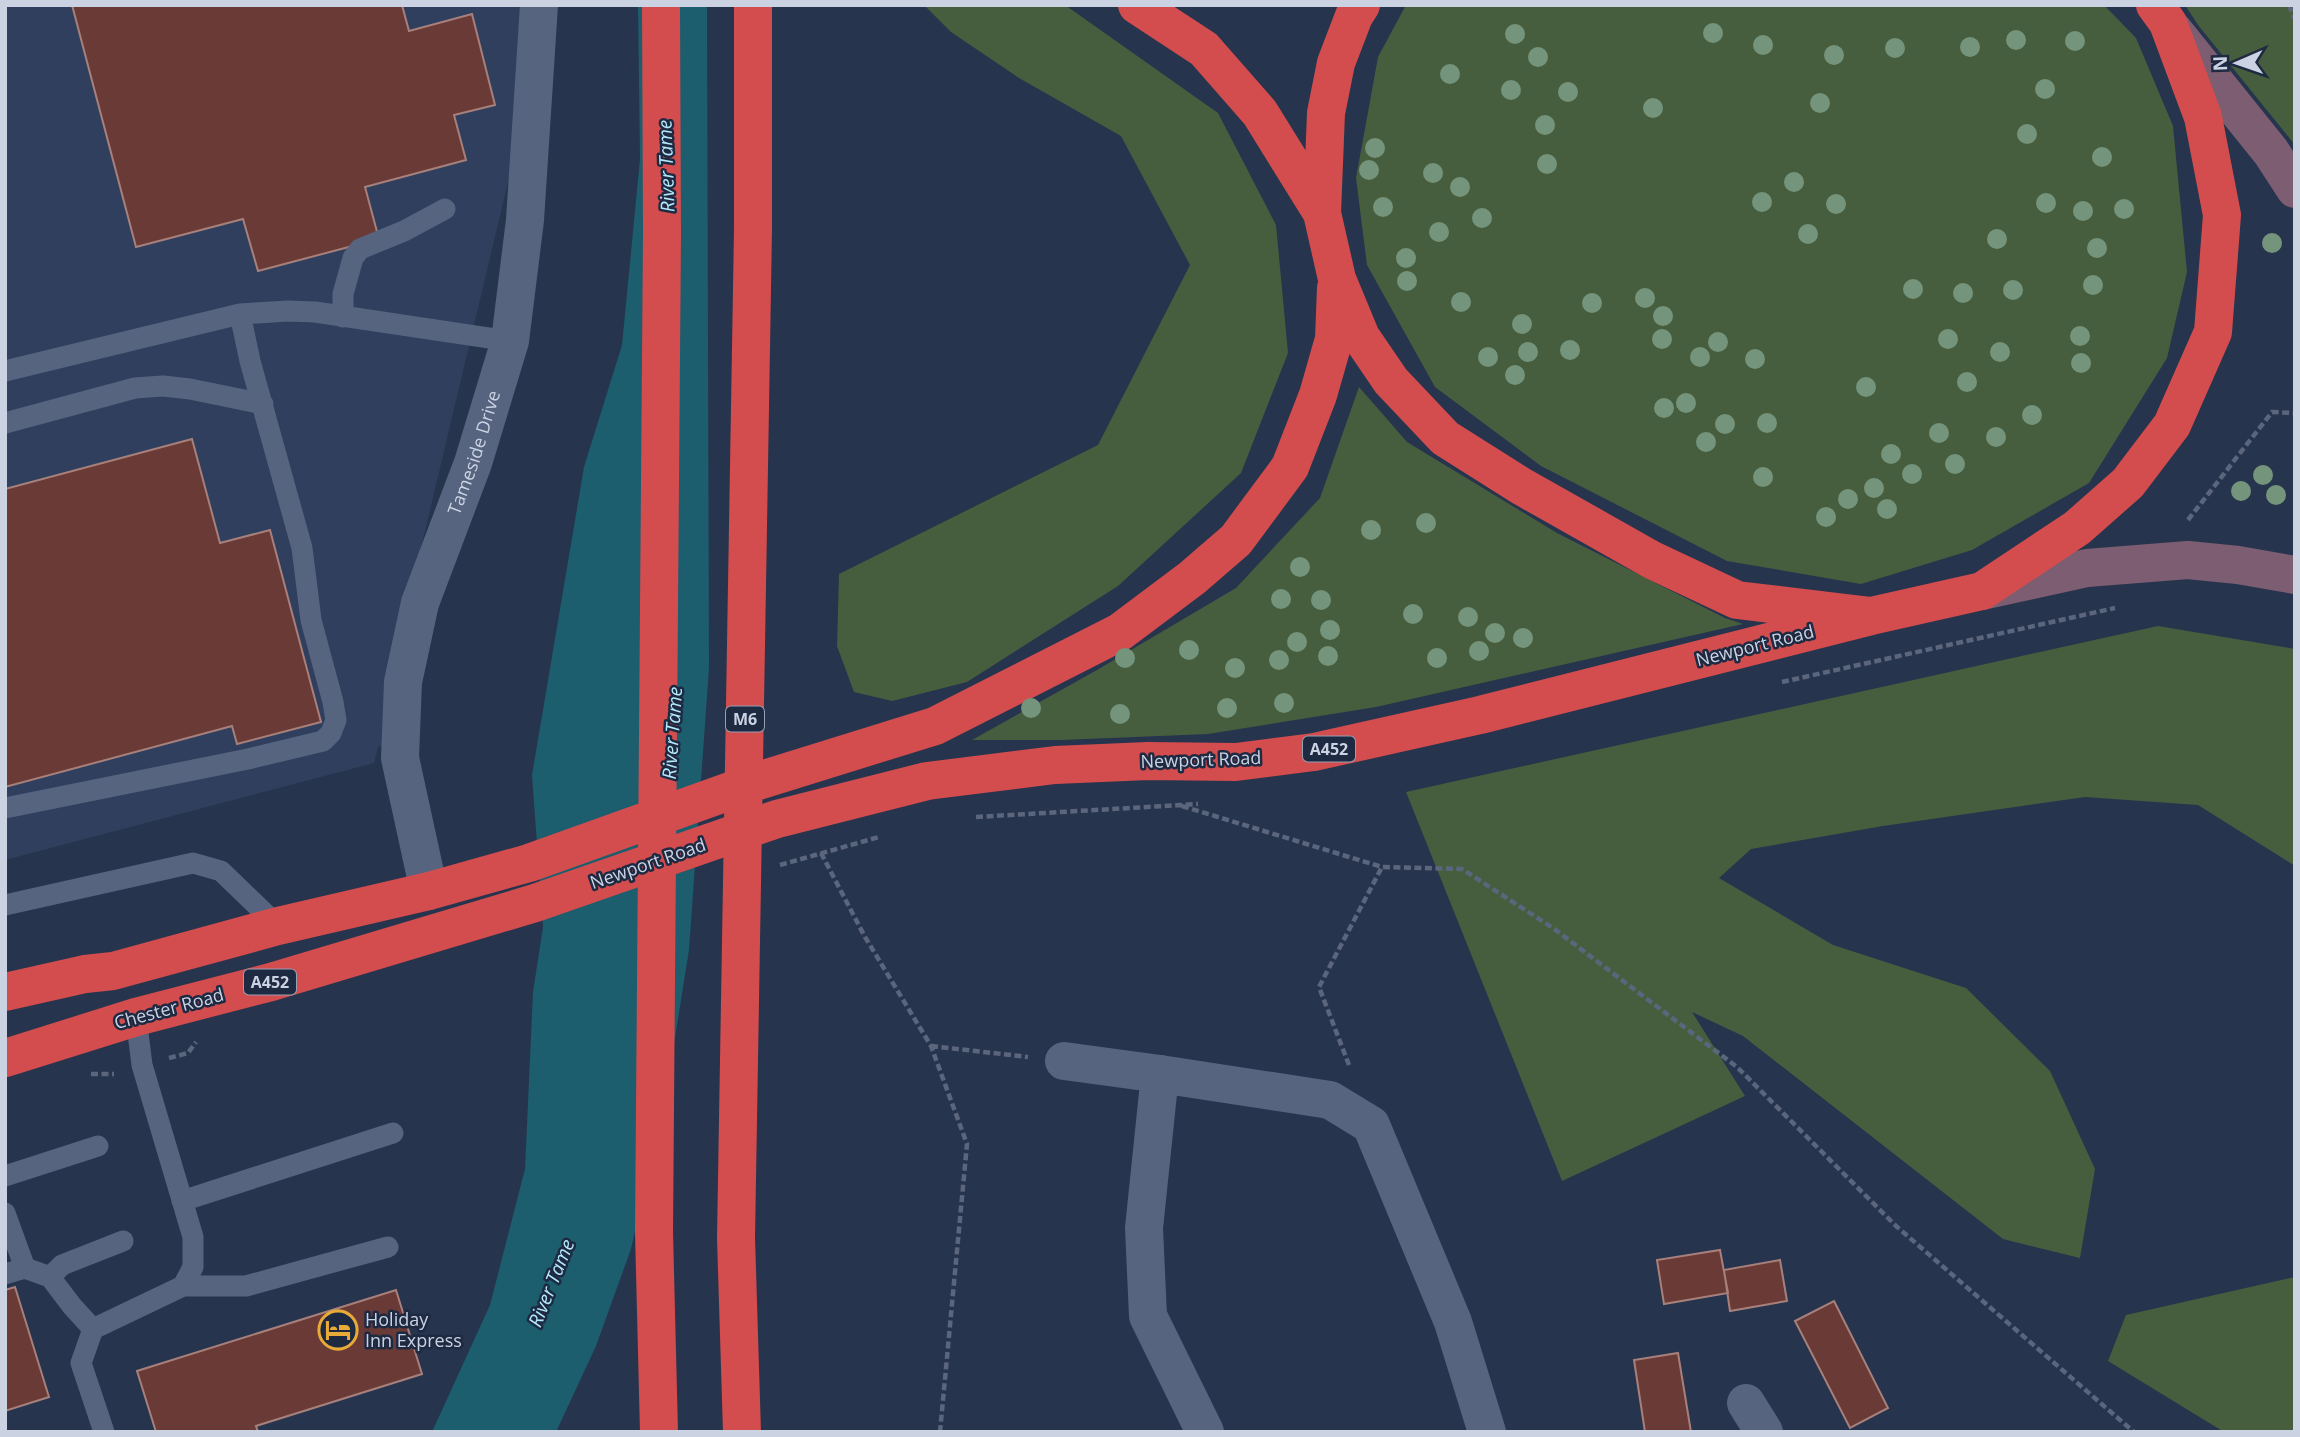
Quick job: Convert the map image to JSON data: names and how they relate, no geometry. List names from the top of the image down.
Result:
{
  "streets": {
    "highway": [
      "Newport Road",
      "M6",
      "A452",
      "Chester Road"
    ],
    "street": ["Tameside Drive"]
  },
  "crossings": [
    ["Newport Road", "Chester Road"]
  ],
  "water": ["River Tame"],
  "places": {
    "hotel": ["Holiday Inn Express"]
  },
  "north": "left"
}
